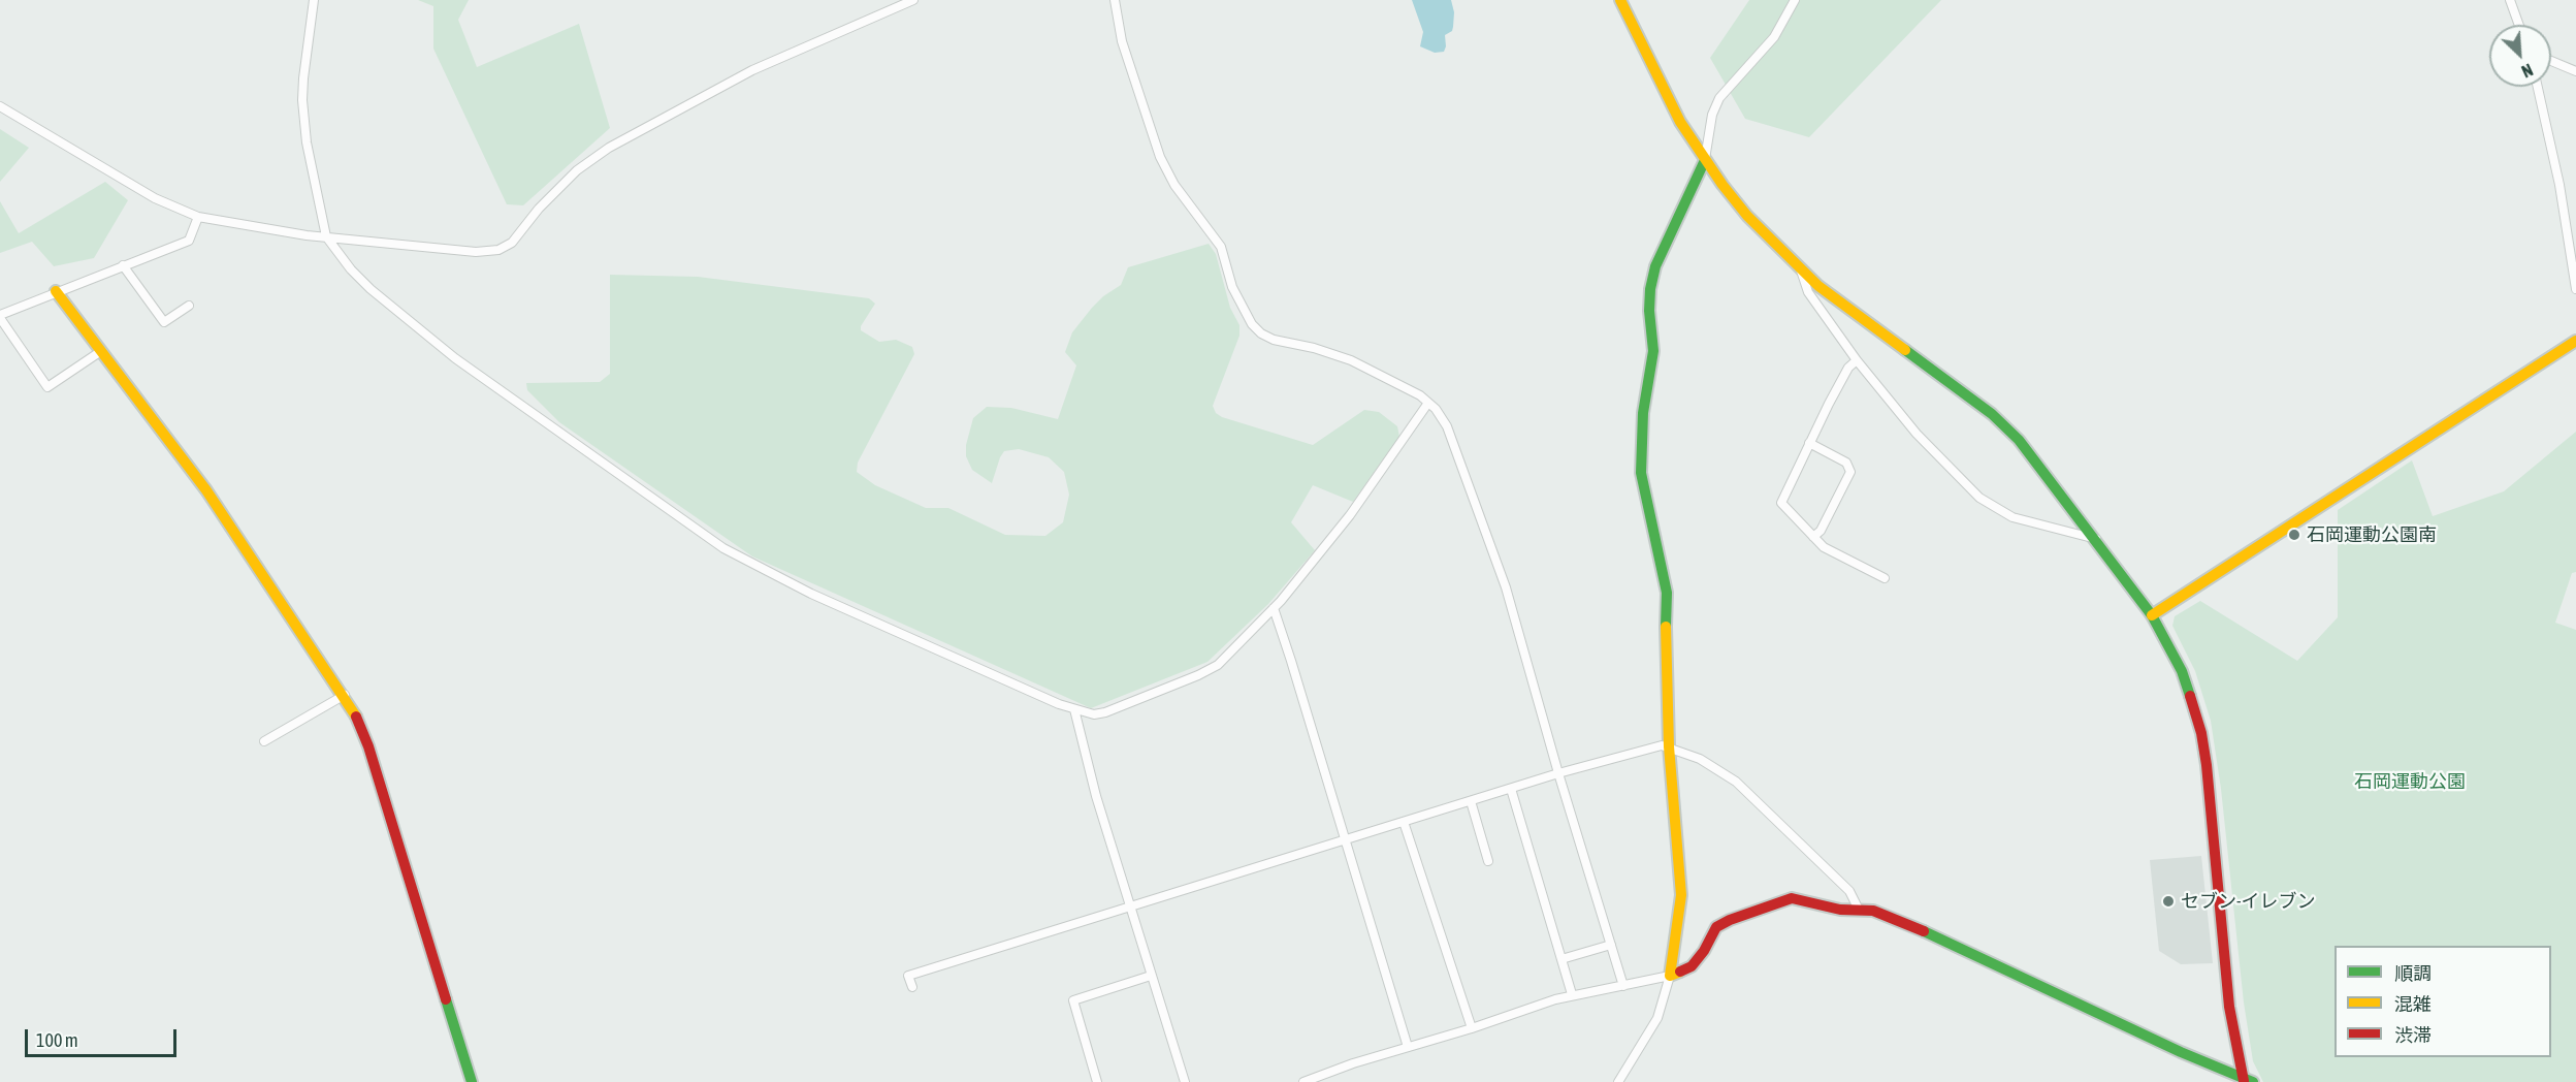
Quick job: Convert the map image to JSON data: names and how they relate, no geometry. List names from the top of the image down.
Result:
{
  "parks": ["石岡運動公園"],
  "places": ["石岡運動公園南", "セブン-イレブン"],
  "legend": ["順調", "混雑", "渋滞"],
  "scale_bar": "100 m",
  "north": "bottom right"
}
